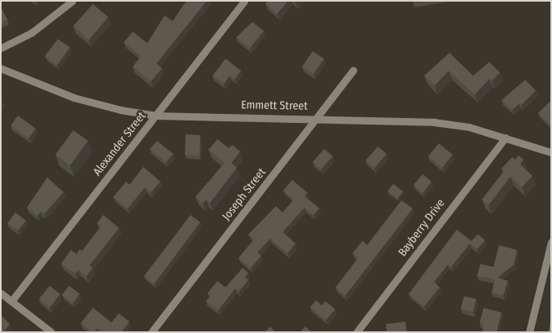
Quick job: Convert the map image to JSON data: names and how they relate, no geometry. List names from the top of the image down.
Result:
{
  "streets": {
    "street": [
      "Emmett Street",
      "Alexander Street",
      "Joseph Street",
      "Bayberry Drive"
    ]
  },
  "crossings": [
    ["Emmett Street", "Alexander Street"],
    ["Emmett Street", "Joseph Street"],
    ["Emmett Street", "Bayberry Drive"]
  ]
}
